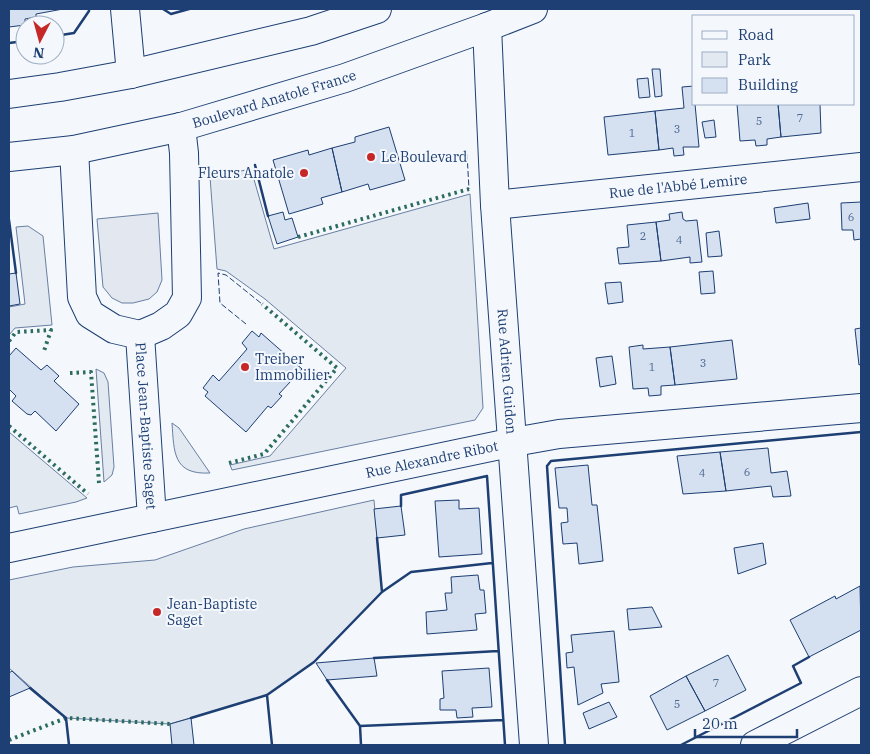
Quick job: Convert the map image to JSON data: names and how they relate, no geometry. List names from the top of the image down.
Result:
{
  "streets": {
    "street": [
      "Boulevard Anatole France",
      "Rue de l'Abbé Lemire",
      "Rue Adrien Guidon",
      "Place Jean-Baptiste Saget",
      "Rue Alexandre Ribot"
    ]
  },
  "crossings": [
    ["Boulevard Anatole France", "Rue Adrien Guidon"],
    ["Boulevard Anatole France", "Place Jean-Baptiste Saget"],
    ["Rue de l'Abbé Lemire", "Rue Adrien Guidon"],
    ["Rue Adrien Guidon", "Rue Alexandre Ribot"],
    ["Place Jean-Baptiste Saget", "Rue Alexandre Ribot"]
  ],
  "places": [
    "Le Boulevard",
    "Fleurs Anatole",
    "Treiber Immobilier",
    "Jean-Baptiste Saget"
  ],
  "house_numbers": [
    "7",
    "5",
    "3",
    "1",
    "6",
    "2",
    "4",
    "3",
    "1",
    "6",
    "4",
    "7",
    "5"
  ],
  "legend": ["Road", "Park", "Building"],
  "scale_bar": "20 m",
  "north": "bottom"
}
